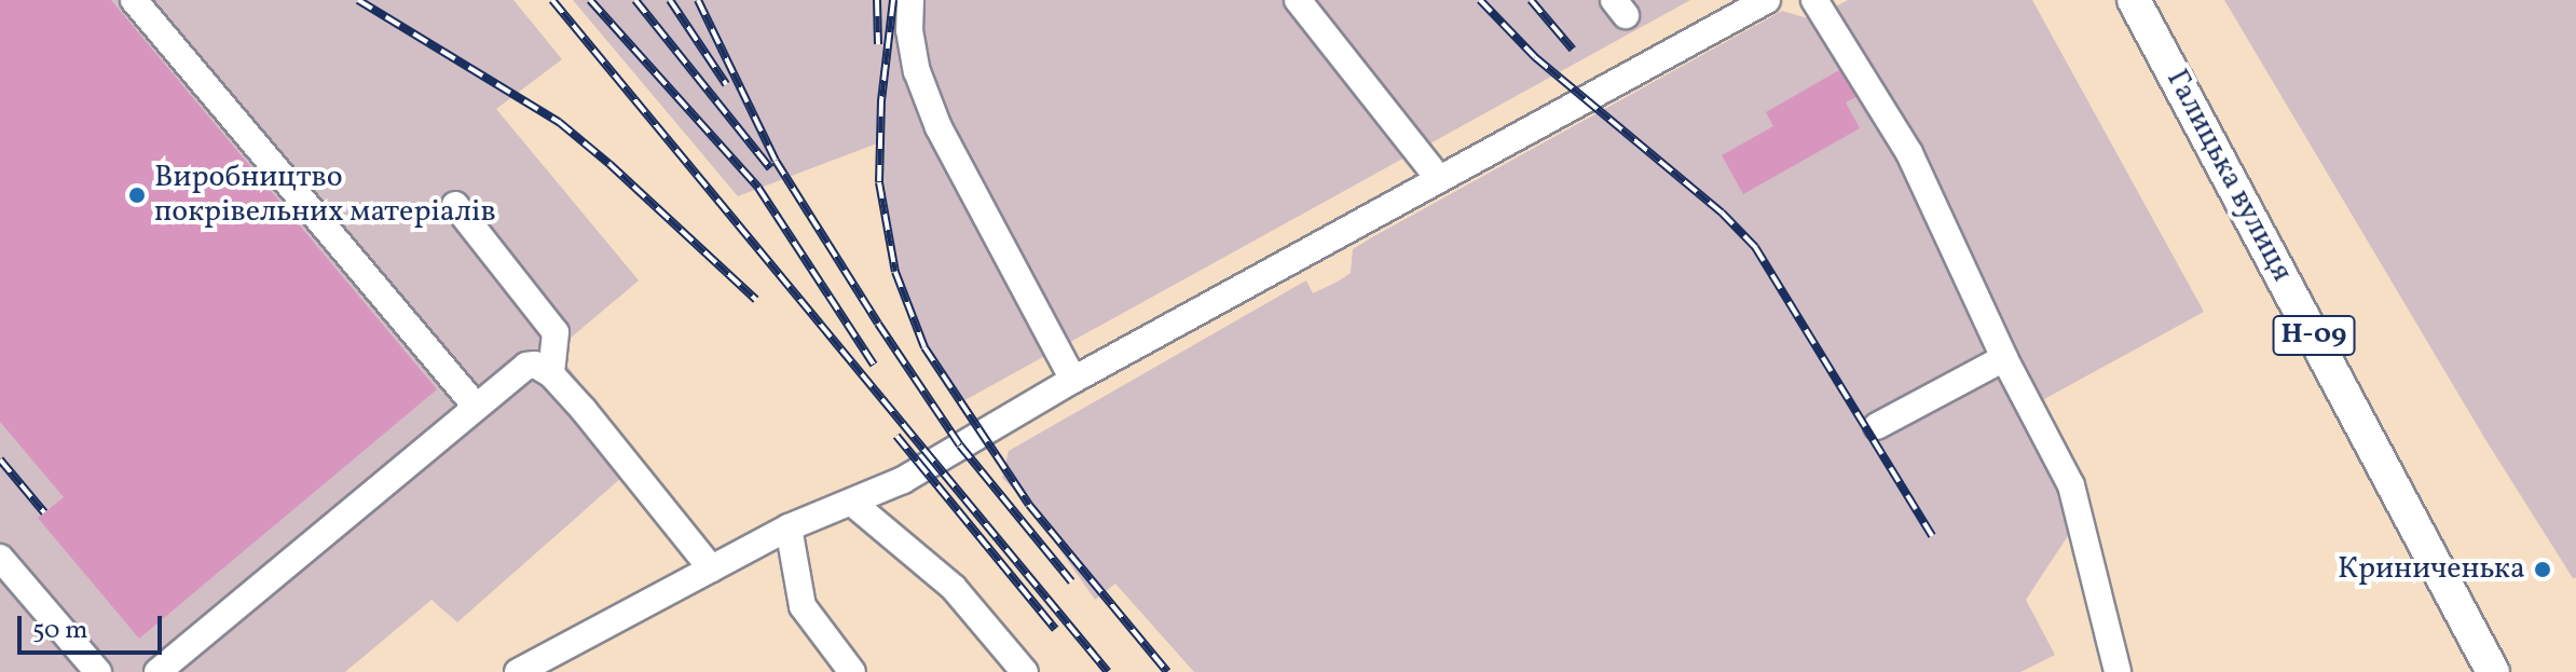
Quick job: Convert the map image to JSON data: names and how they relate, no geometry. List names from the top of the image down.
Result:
{
  "streets": {
    "main road": ["Галицька вулиця", "Н-09"]
  },
  "places": ["Виробництво покрівельних матеріалів", "Криниченька"],
  "scale_bar": "50 m"
}
